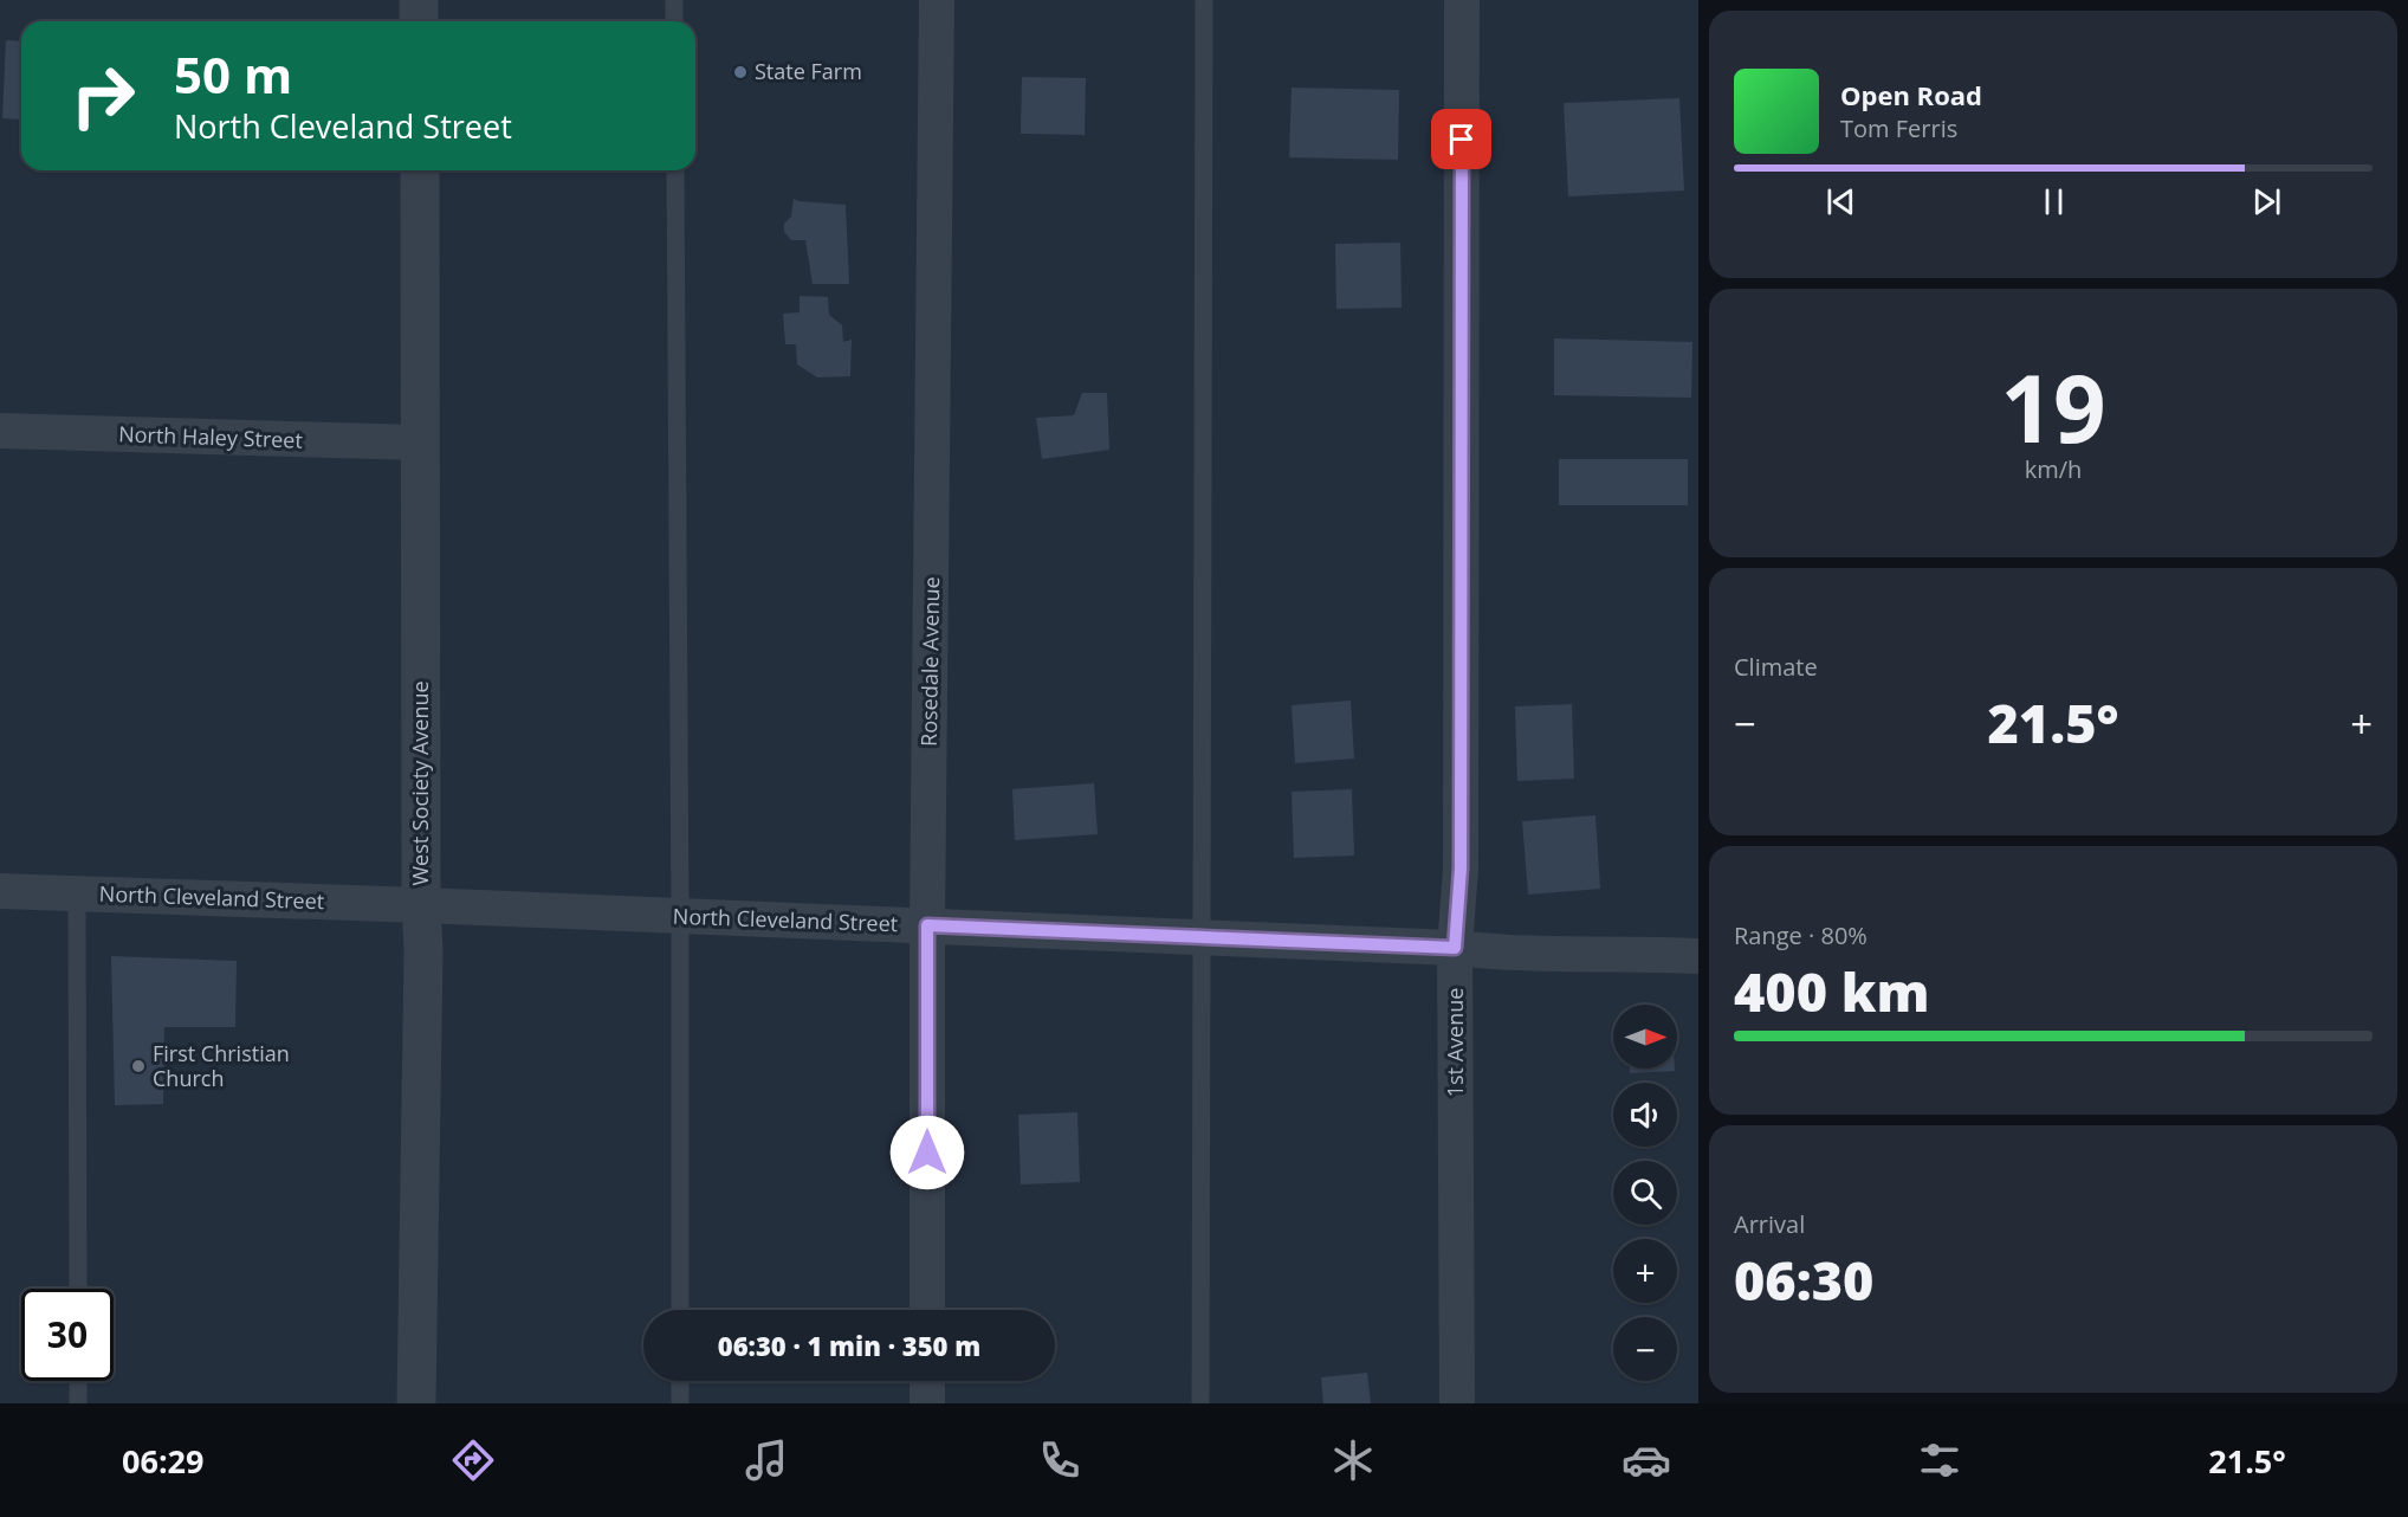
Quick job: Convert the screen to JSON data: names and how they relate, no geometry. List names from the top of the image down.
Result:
{
  "streets": {
    "street": [
      "North Haley Street",
      "Rosedale Avenue",
      "West Society Avenue",
      "North Cleveland Street",
      "1st Avenue"
    ]
  },
  "crossings": [
    ["North Haley Street", "West Society Avenue"],
    ["Rosedale Avenue", "North Cleveland Street"],
    ["West Society Avenue", "North Cleveland Street"],
    ["North Cleveland Street", "1st Avenue"]
  ],
  "places": ["State Farm", "First Christian Church"],
  "north": "right",
  "page": {
    "turn": ["50 m", "North Cleveland Street"],
    "song": ["Open Road", "Tom Ferris"],
    "tile": [
      ["19", "km/h"],
      "Climate",
      ["Range · 80%", "400 km"],
      ["Arrival", "06:30"]
    ],
    "heat": ["−", "21.5°", "+"],
    "map_buttons": ["+", "−"],
    "limit": "30",
    "trip": "06:30 · 1 min · 350 m",
    "tabs": ["06:29", "21.5°"]
  }
}
